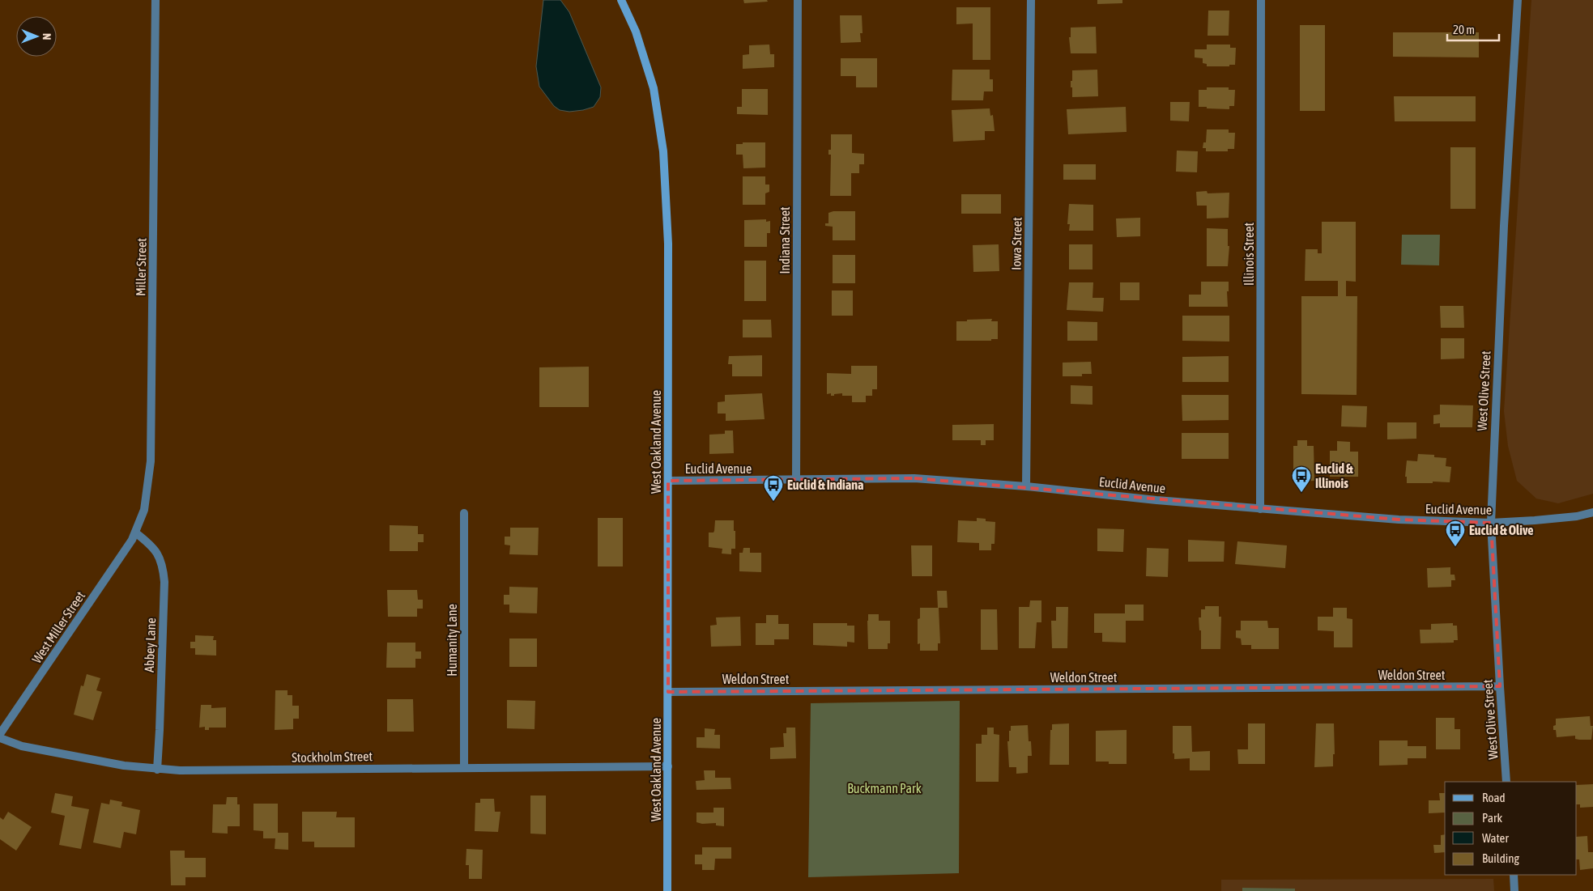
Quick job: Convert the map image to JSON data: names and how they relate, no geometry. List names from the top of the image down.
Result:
{
  "streets": {
    "main road": ["West Oakland Avenue"],
    "street": [
      "Indiana Street",
      "Iowa Street",
      "Illinois Street",
      "Miller Street",
      "West Olive Street",
      "Euclid Avenue",
      "West Miller Street",
      "Humanity Lane",
      "Abbey Lane",
      "Weldon Street",
      "Stockholm Street"
    ]
  },
  "crossings": [
    ["Indiana Street", "Euclid Avenue"],
    ["Iowa Street", "Euclid Avenue"],
    ["Illinois Street", "Euclid Avenue"],
    ["Miller Street", "West Miller Street"],
    ["Miller Street", "Abbey Lane"],
    ["West Olive Street", "Euclid Avenue"],
    ["West Olive Street", "Weldon Street"],
    ["West Oakland Avenue", "Euclid Avenue"],
    ["West Oakland Avenue", "Weldon Street"],
    ["West Oakland Avenue", "Stockholm Street"],
    ["West Miller Street", "Abbey Lane"],
    ["Humanity Lane", "Stockholm Street"],
    ["Abbey Lane", "Stockholm Street"]
  ],
  "parks": ["Buckmann Park"],
  "places": {
    "bus stop": ["Euclid & Illinois", "Euclid & Indiana", "Euclid & Olive"]
  },
  "legend": [
    "Road",
    "Park",
    "Water",
    "Building"
  ],
  "scale_bar": "20 m",
  "north": "right"
}
